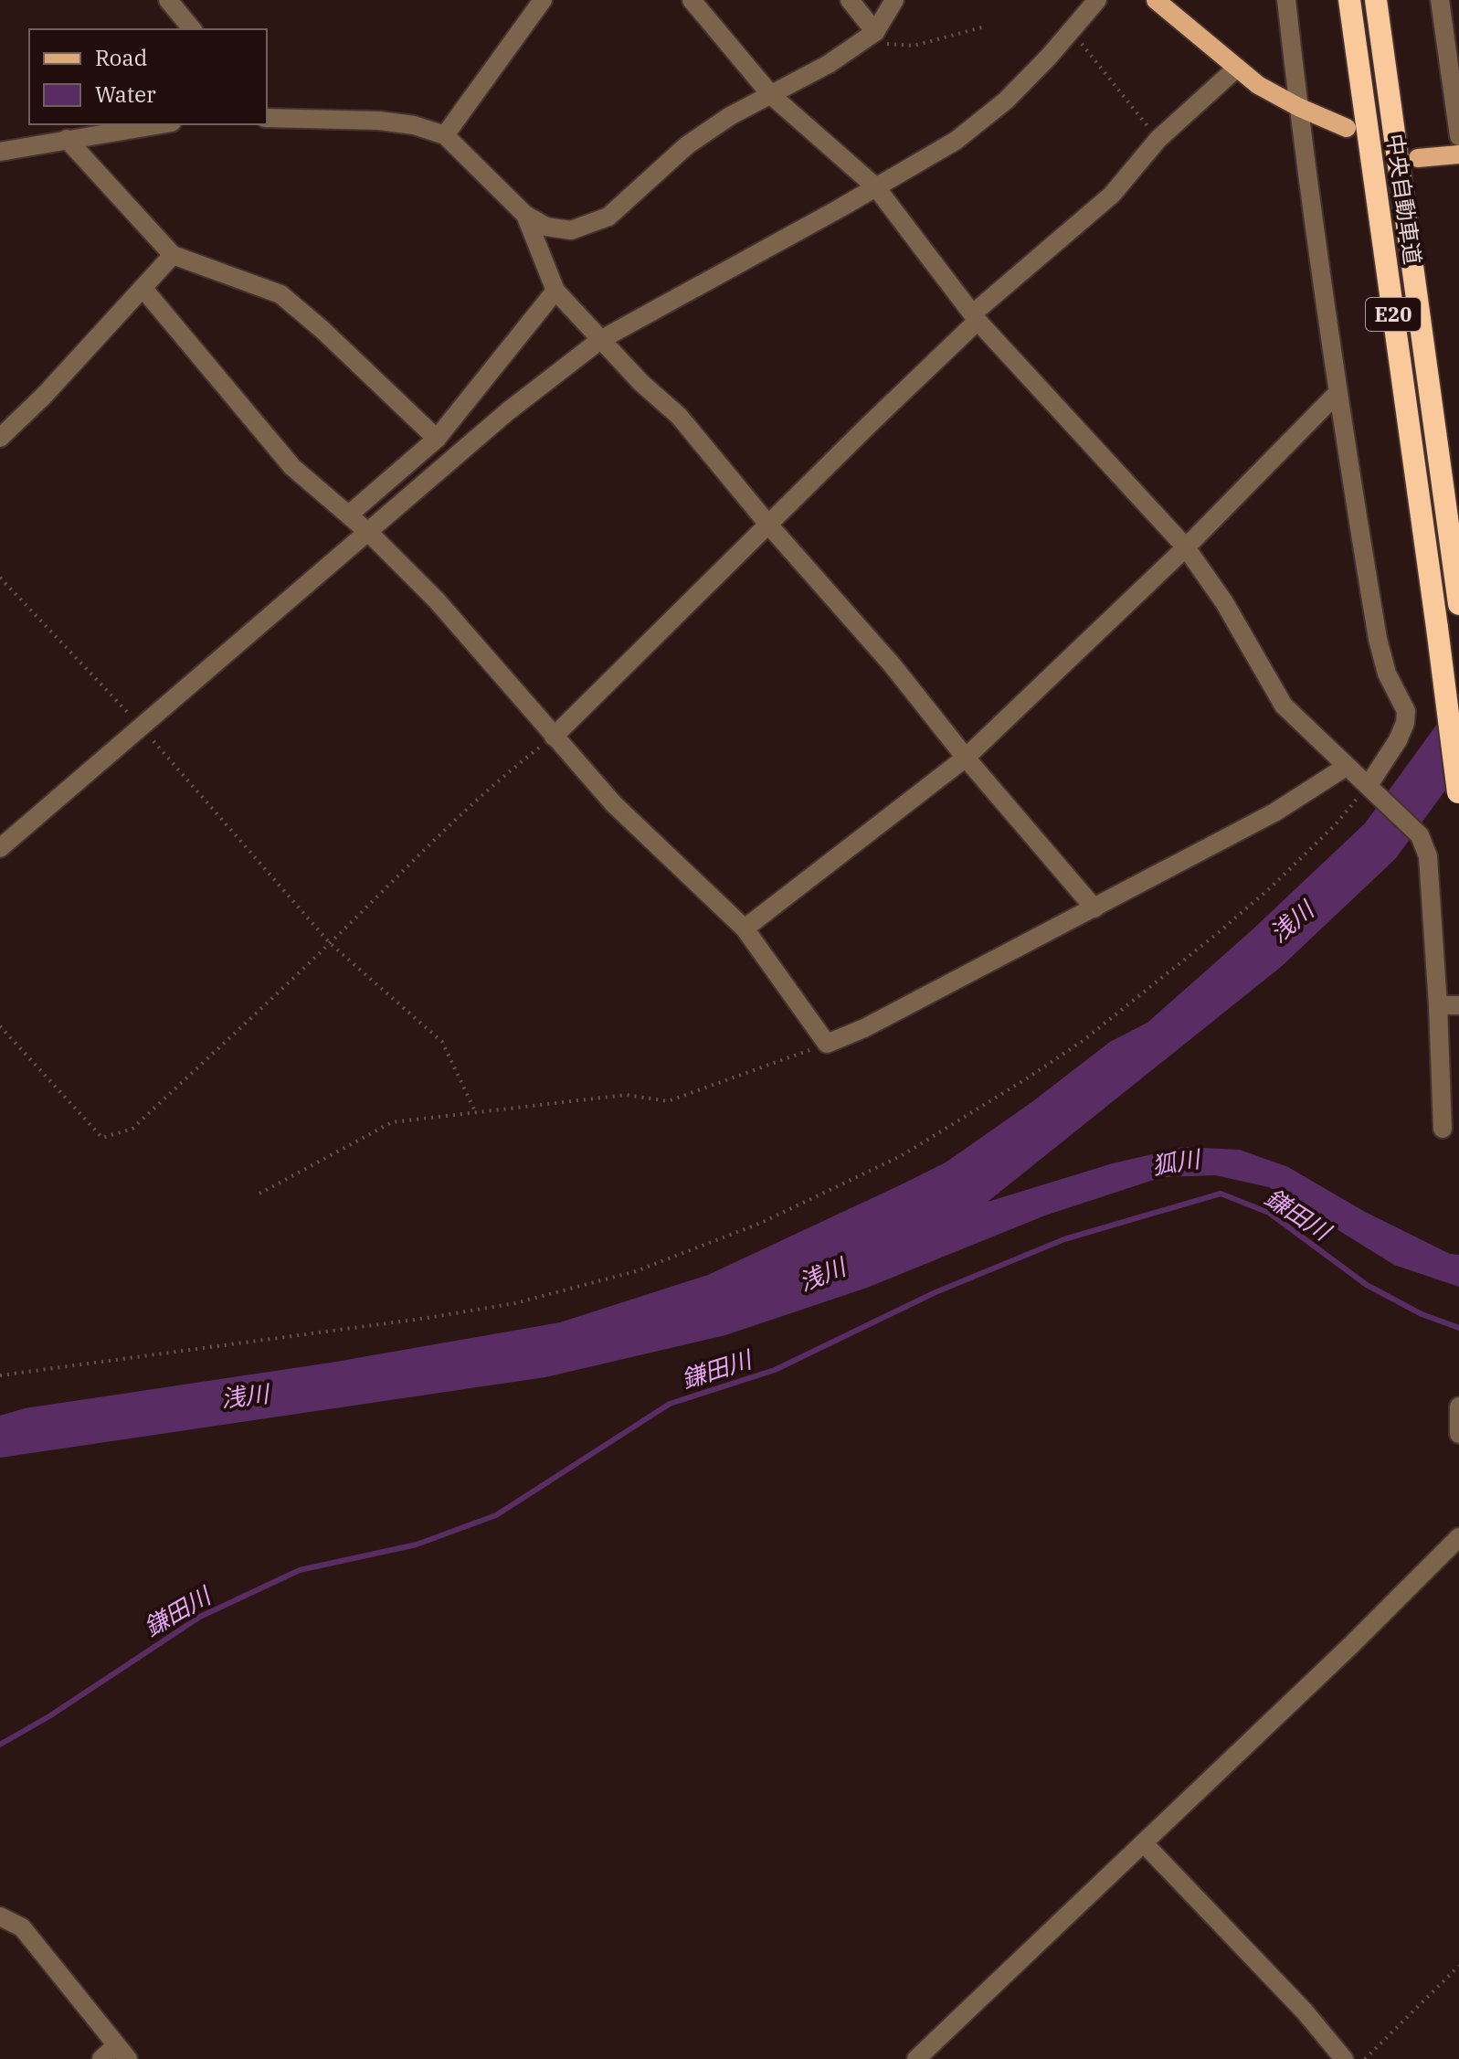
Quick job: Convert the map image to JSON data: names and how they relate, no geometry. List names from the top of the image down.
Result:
{
  "streets": {
    "highway": ["中央自動車道", "E20"]
  },
  "water": ["浅川", "狐川", "鎌田川"],
  "legend": ["Road", "Water"]
}
